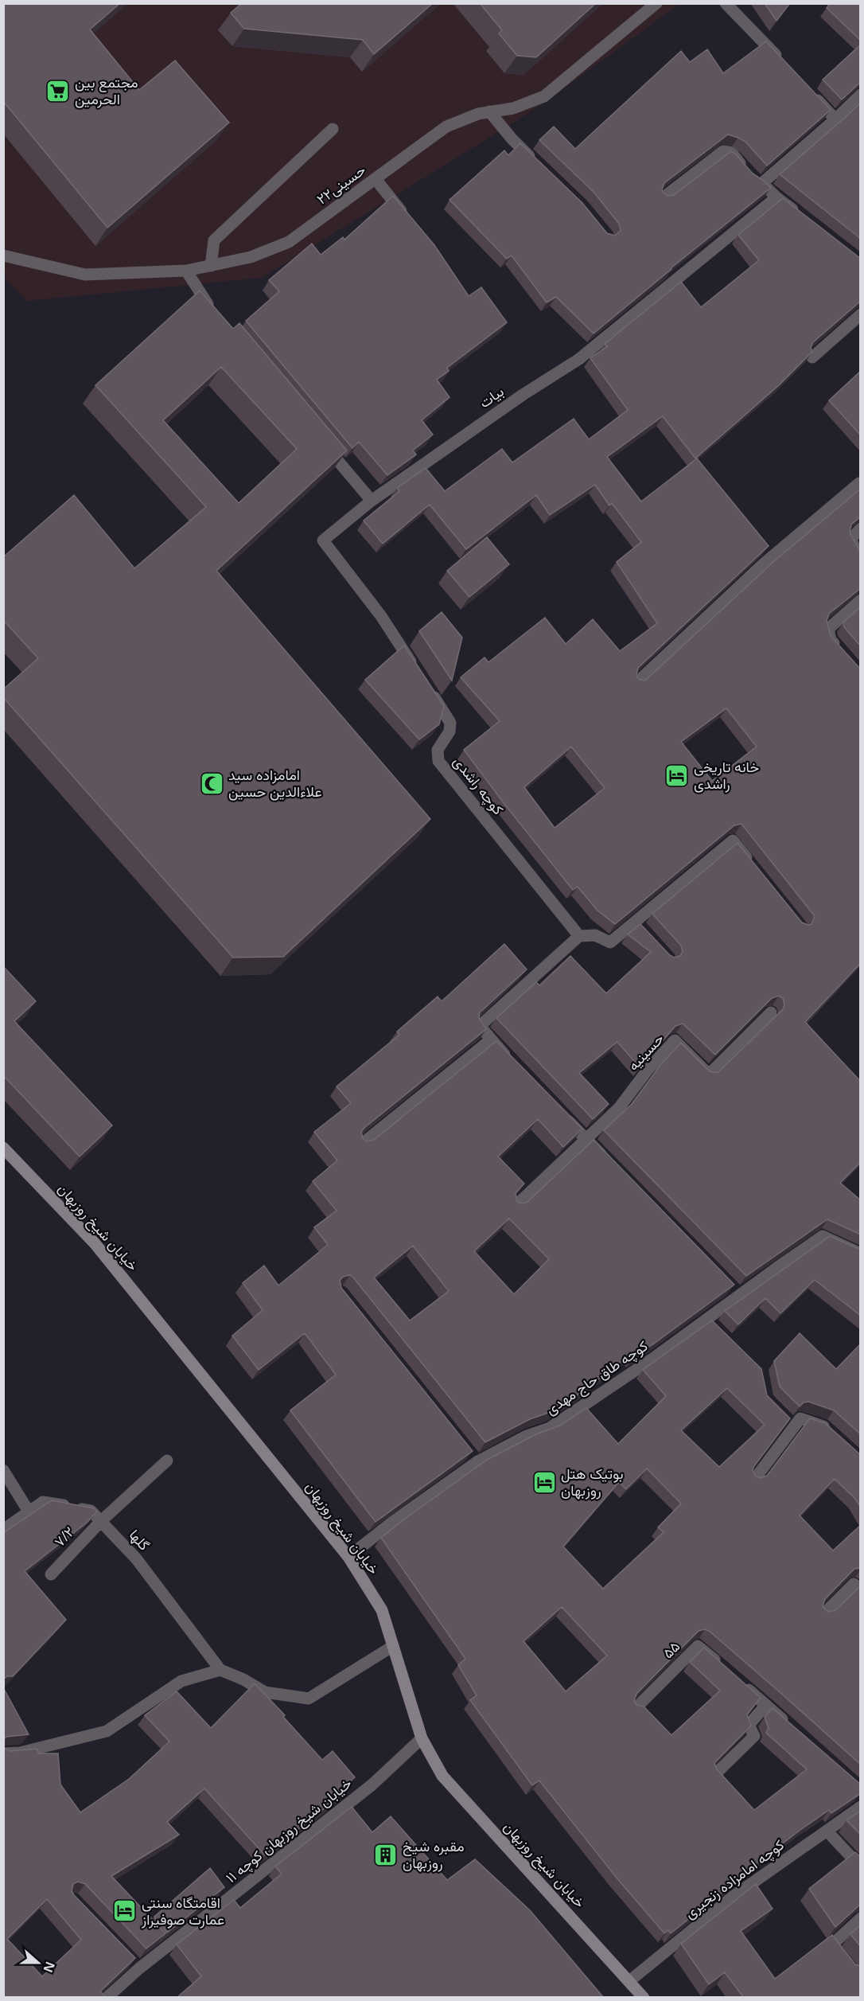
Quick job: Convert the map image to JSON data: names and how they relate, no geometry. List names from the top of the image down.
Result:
{
  "streets": {
    "street": [
      "حسینی۲۲",
      "بیات",
      "کوچه راشدی",
      "حسینیه",
      "خیابان شیخ روزبهان",
      "کوچه طاق حاج مهدی",
      "۷/۲",
      "گلها",
      "۵۵",
      "خیابان شیخ روزبهان کوچه ۱۱",
      "کوچه امامزاده زنجیری"
    ]
  },
  "crossings": [
    ["خیابان شیخ روزبهان", "کوچه طاق حاج مهدی"],
    ["خیابان شیخ روزبهان", "خیابان شیخ روزبهان کوچه ۱۱"],
    ["خیابان شیخ روزبهان", "کوچه امامزاده زنجیری"],
    ["۷/۲", "گلها"]
  ],
  "places": {
    "supermarket": ["مجتمع بین الحرمین"],
    "hotel": ["خانه تاریخی راشدی", "بوتیک هتل روزبهان", "اقامتگاه سنتی عمارت صوفیراز"],
    "mosque": ["امامزاده سید علاءالدین حسین"],
    "building": ["مقبره شیخ روزبهان"]
  },
  "north": "right"
}
